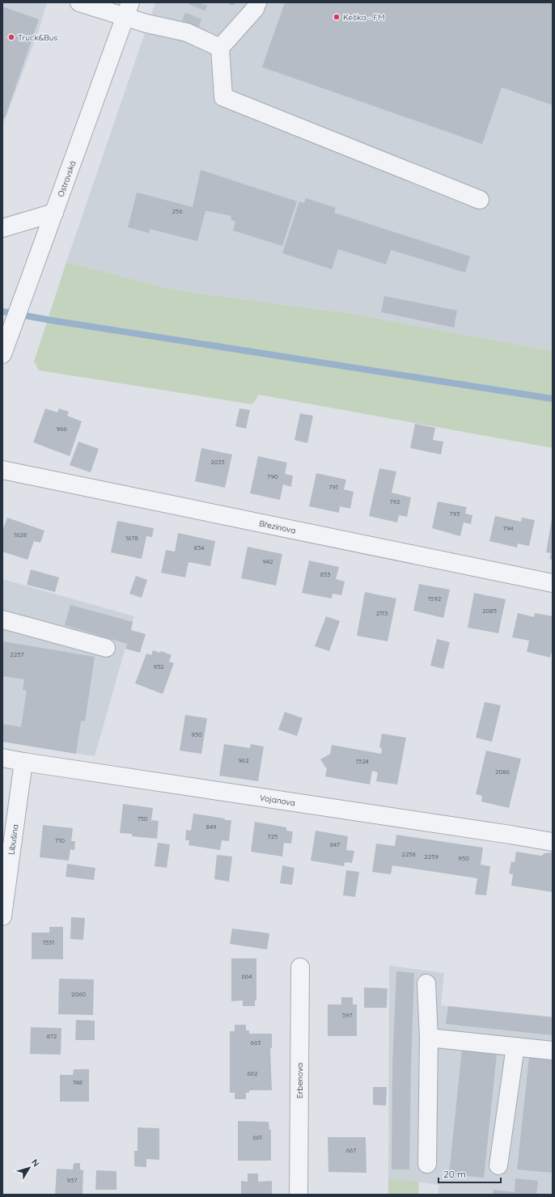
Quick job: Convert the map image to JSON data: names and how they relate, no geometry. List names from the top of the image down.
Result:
{
  "streets": {
    "street": [
      "Ostravská",
      "Březinova",
      "Vojanova",
      "Libušina",
      "Erbenova"
    ]
  },
  "crossings": [
    ["Vojanova", "Libušina"]
  ],
  "places": ["Keška - FM", "Truck&Bus"],
  "house_numbers": [
    "256",
    "966",
    "2033",
    "790",
    "791",
    "792",
    "793",
    "794",
    "1628",
    "1678",
    "834",
    "942",
    "833",
    "1592",
    "2085",
    "2113",
    "2257",
    "932",
    "930",
    "962",
    "1524",
    "2086",
    "750",
    "849",
    "725",
    "710",
    "847",
    "2258",
    "2259",
    "950",
    "1531",
    "664",
    "2060",
    "397",
    "872",
    "663",
    "662",
    "748",
    "661",
    "667",
    "937"
  ],
  "scale_bar": "20 m",
  "north": "top right"
}
